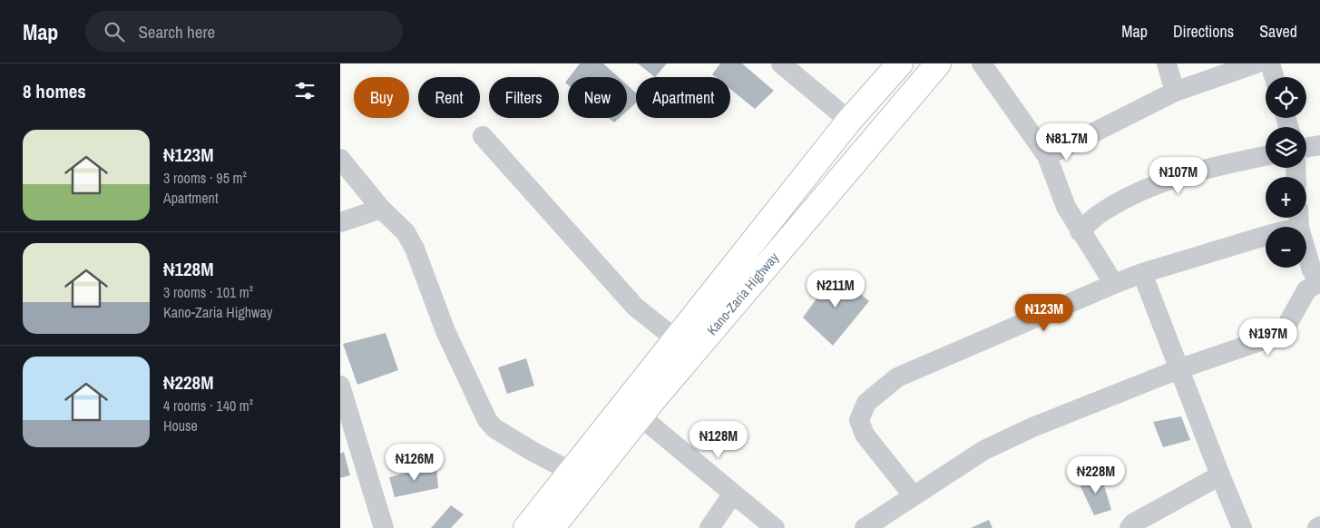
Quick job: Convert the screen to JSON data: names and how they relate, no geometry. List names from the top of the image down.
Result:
{
  "streets": {
    "highway": ["Kano-Zaria Highway"]
  },
  "page": {
    "header": "Map",
    "search": "Search here",
    "nav": ["Map", "Directions", "Saved"],
    "heading": "8 homes",
    "map_buttons": ["+", "−"],
    "chip": [
      "Buy",
      "Rent",
      "Filters",
      "New",
      "Apartment"
    ],
    "list": [
      {
        "name": "₦123M",
        "note": "3 rooms · 95 m² · Apartment"
      },
      {
        "name": "₦128M",
        "note": "3 rooms · 101 m² · Kano-Zaria Highway"
      },
      {
        "name": "₦228M",
        "note": "4 rooms · 140 m² · House"
      }
    ],
    "price": [
      "₦81.7M",
      "₦107M",
      "₦211M",
      "₦123M",
      "₦197M",
      "₦128M",
      "₦126M",
      "₦228M"
    ]
  }
}
